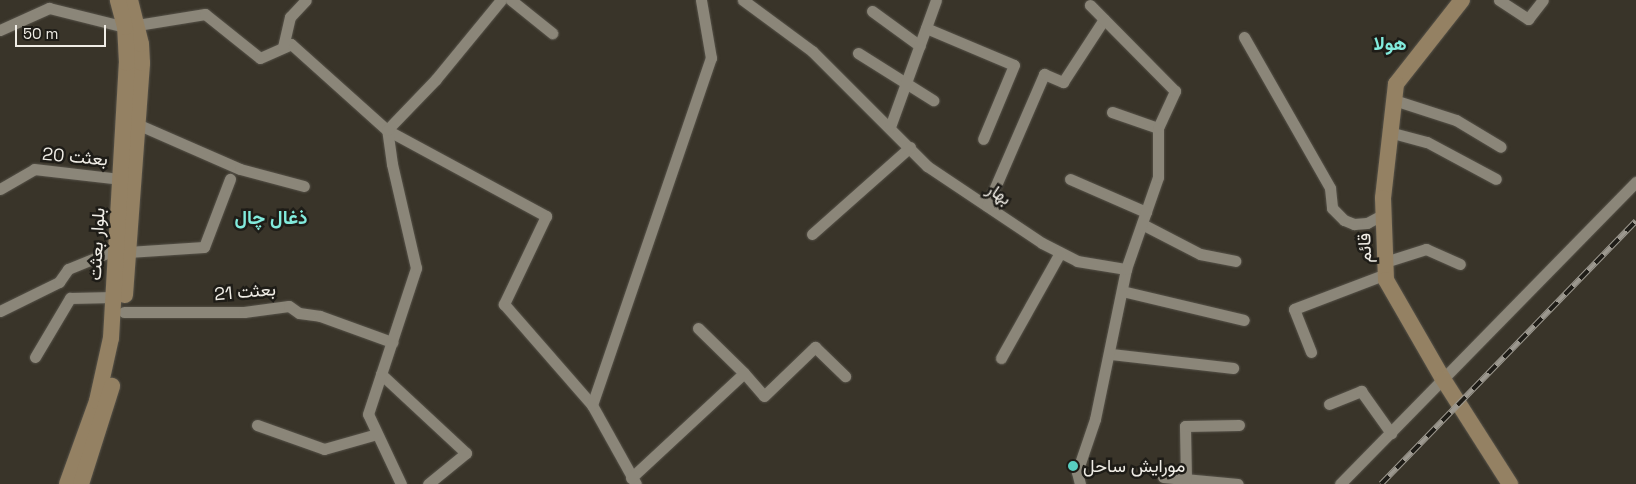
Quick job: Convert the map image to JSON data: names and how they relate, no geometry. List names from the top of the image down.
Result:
{
  "streets": {
    "street": [
      "بعثت 20",
      "بهار",
      "بلوار بعثت",
      "قائم",
      "بعثت 21"
    ]
  },
  "crossings": [
    ["بعثت 20", "بلوار بعثت"],
    ["بلوار بعثت", "بعثت 21"]
  ],
  "districts": ["هولا", "ذغال چال"],
  "places": ["مورایش ساحل"],
  "scale_bar": "50 m"
}
